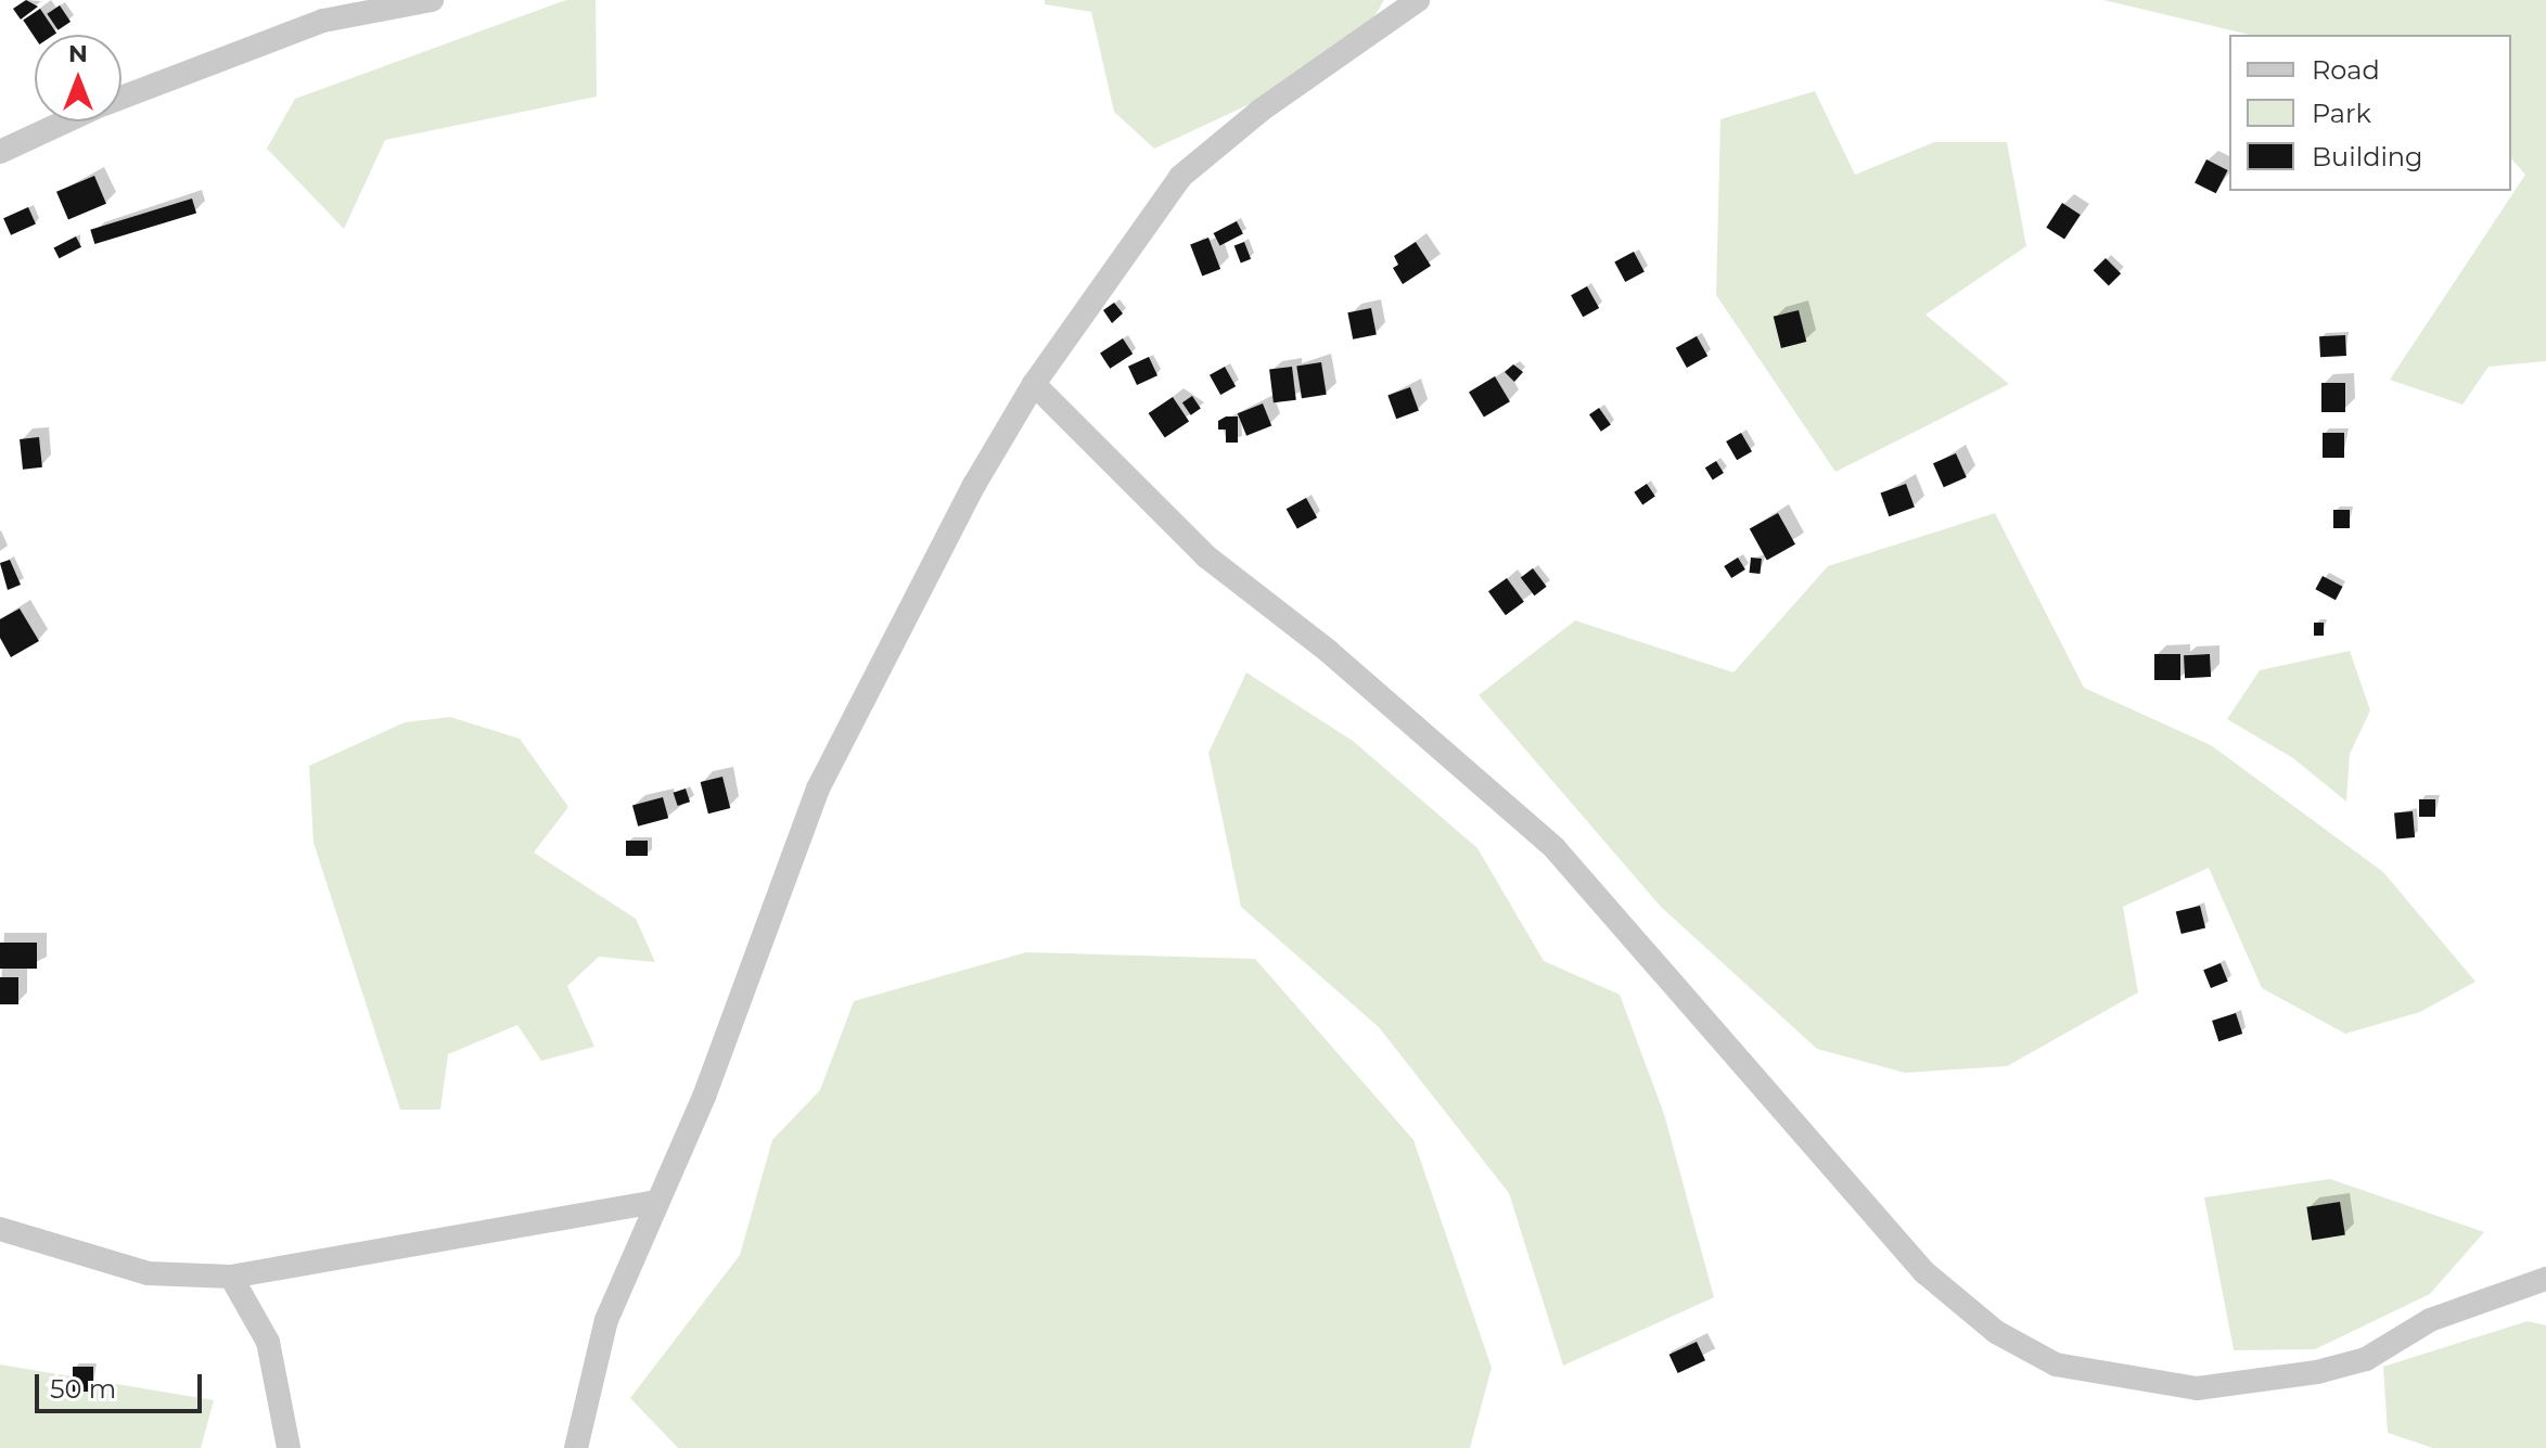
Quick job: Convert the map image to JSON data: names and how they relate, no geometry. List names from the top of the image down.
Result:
{
  "legend": ["Road", "Park", "Building"],
  "scale_bar": "50 m",
  "north": "top"
}
